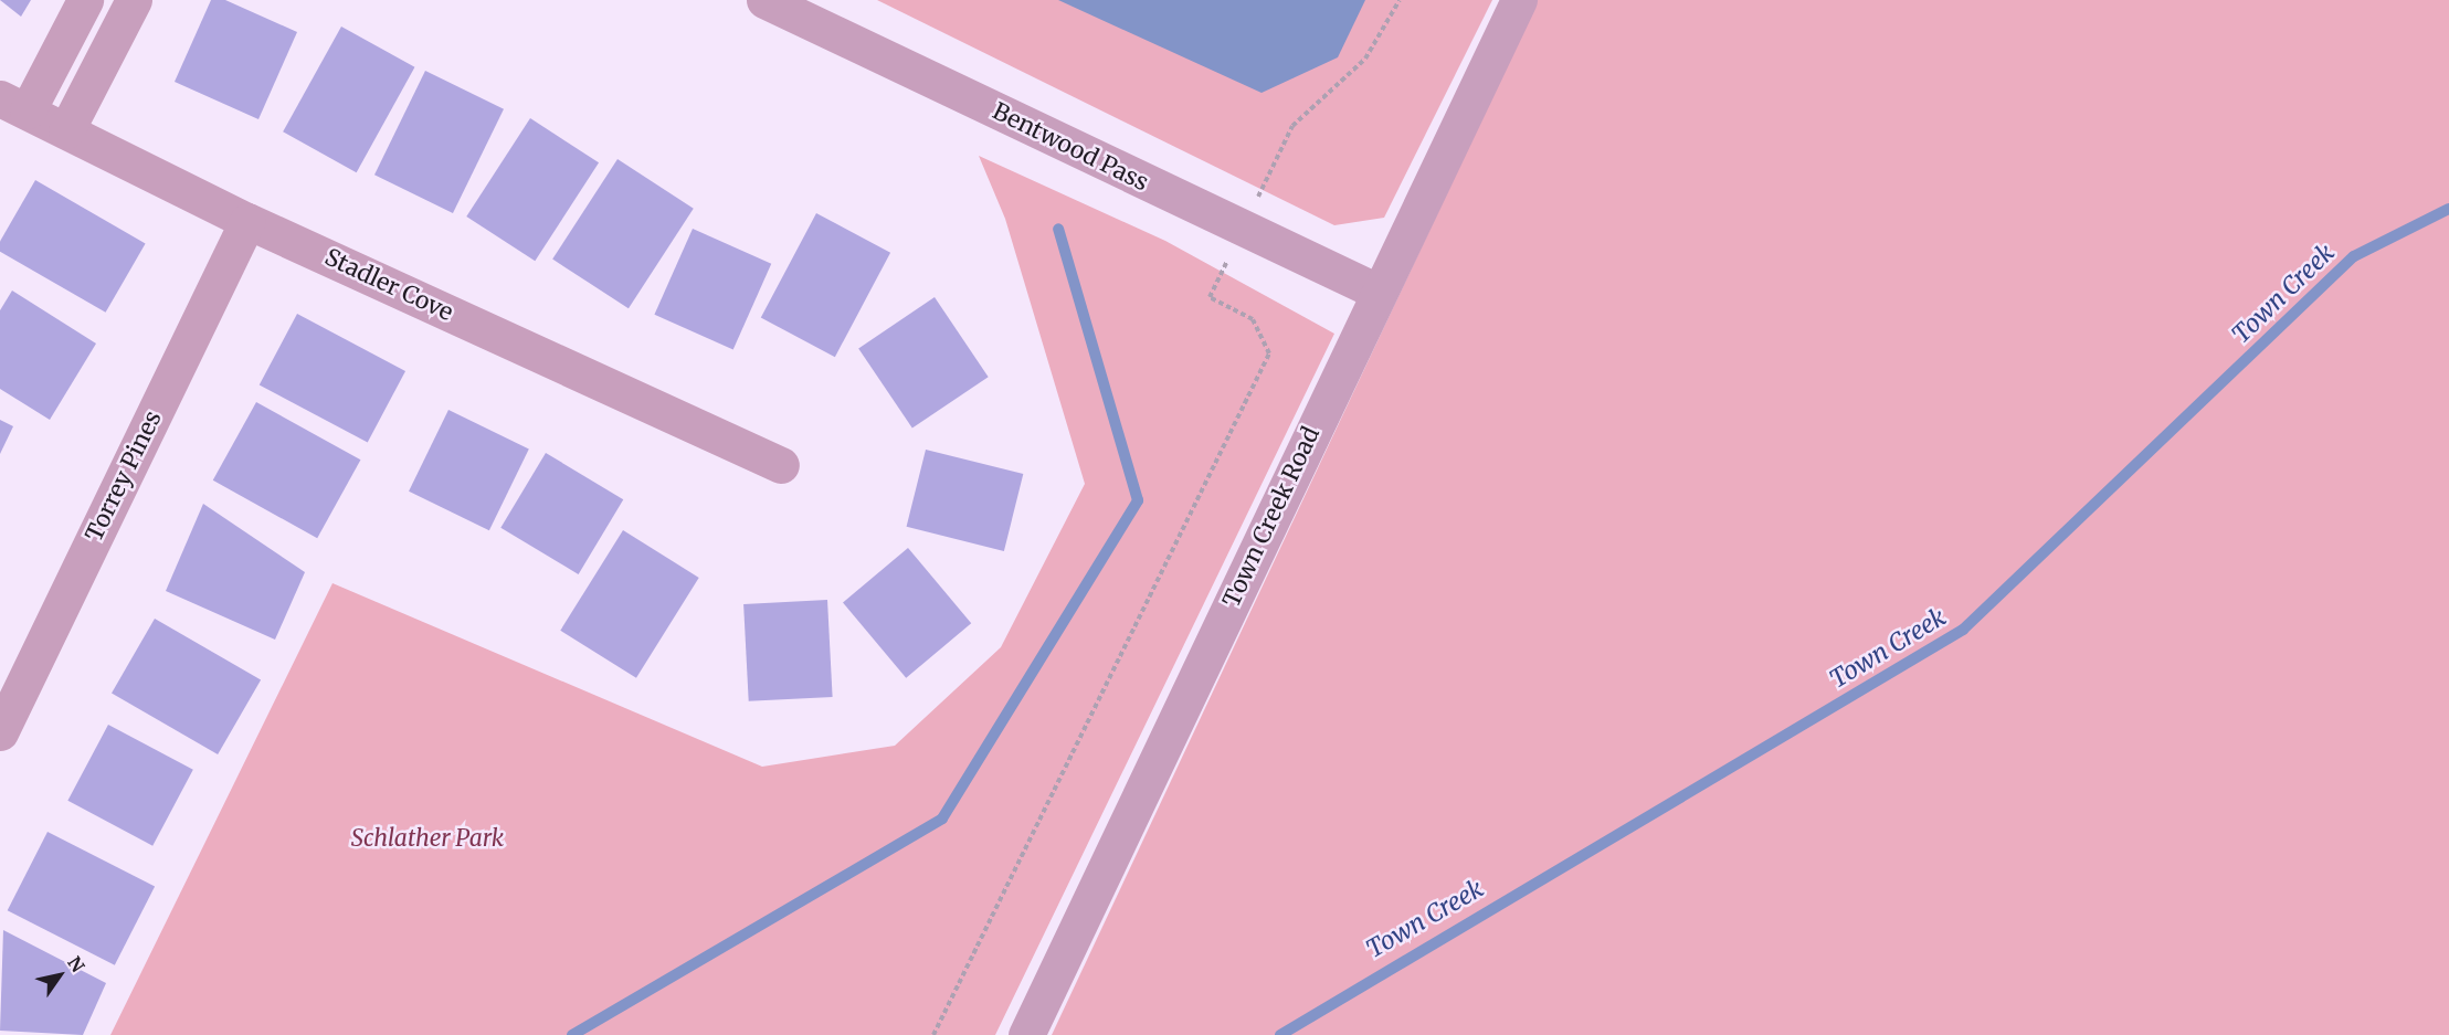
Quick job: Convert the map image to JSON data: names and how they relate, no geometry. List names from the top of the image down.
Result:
{
  "streets": {
    "street": [
      "Bentwood Pass",
      "Stadler Cove",
      "Torrey Pines",
      "Town Creek Road"
    ]
  },
  "crossings": [
    ["Bentwood Pass", "Town Creek Road"],
    ["Stadler Cove", "Torrey Pines"]
  ],
  "water": ["Town Creek"],
  "parks": ["Schlather Park"],
  "north": "top right"
}
